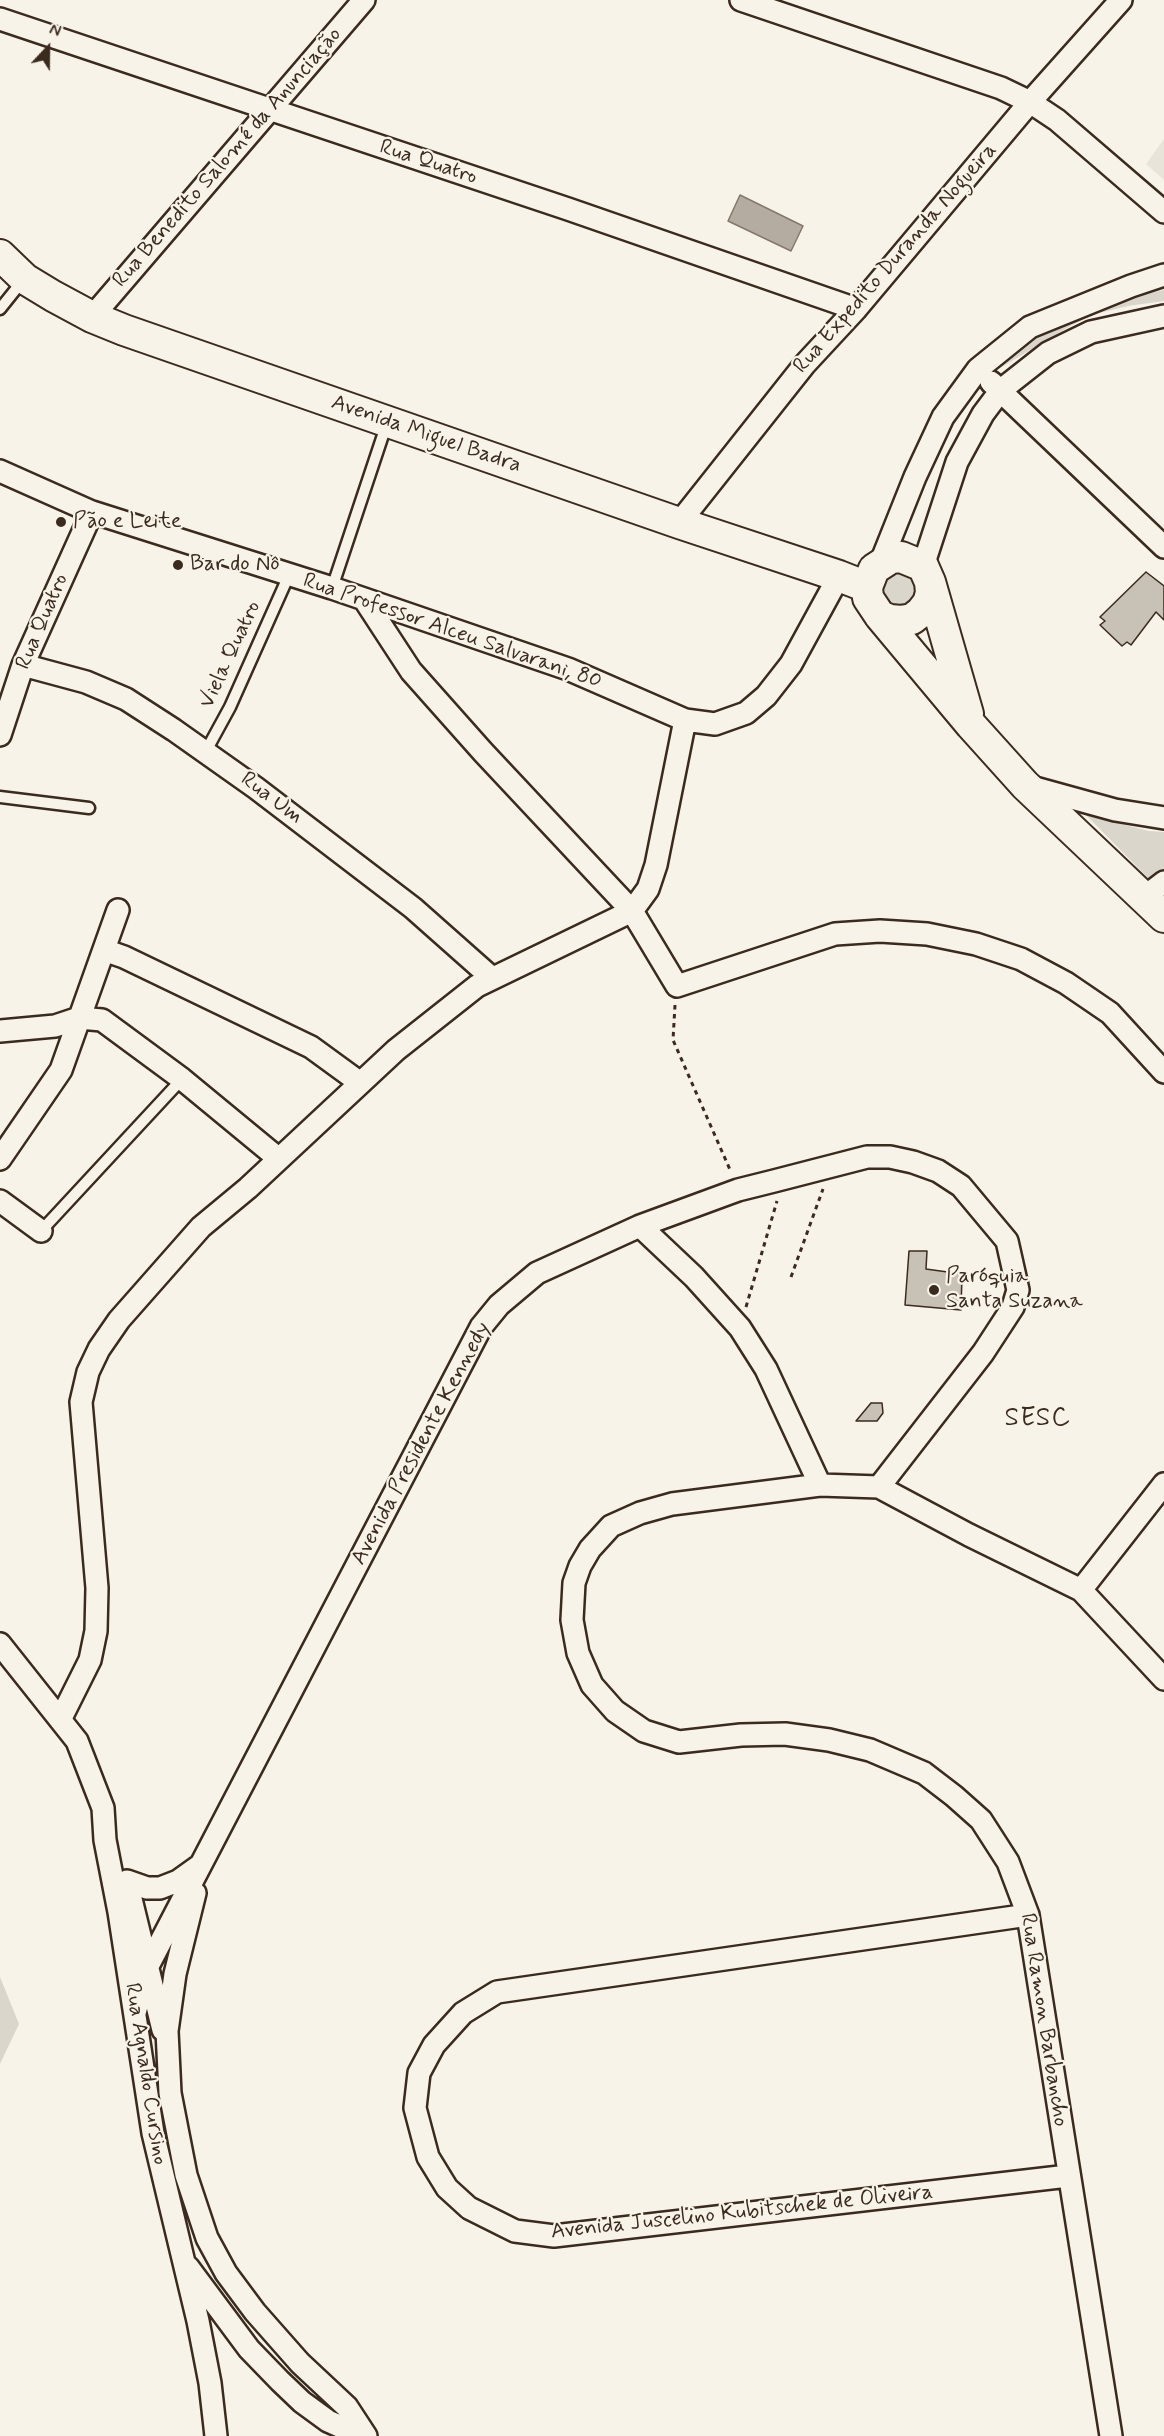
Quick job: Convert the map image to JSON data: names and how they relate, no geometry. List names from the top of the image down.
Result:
{
  "streets": {
    "main road": ["Avenida Miguel Badra"],
    "street": [
      "Rua Benedito Salomé da Anunciação",
      "Rua Quatro",
      "Rua Expedito Duranda Nogueira",
      "Rua Professor Alceu Salvarani, 80",
      "Rua Um",
      "Avenida Presidente Kennedy",
      "Rua Ramon Barbancho",
      "Rua Agnaldo Cursino",
      "Avenida Juscelino Kubitschek de Oliveira"
    ],
    "lane": ["Viela Quatro"]
  },
  "crossings": [
    ["Rua Benedito Salomé da Anunciação", "Rua Quatro"],
    ["Rua Benedito Salomé da Anunciação", "Avenida Miguel Badra"],
    ["Rua Quatro", "Rua Expedito Duranda Nogueira"],
    ["Rua Quatro", "Rua Professor Alceu Salvarani, 80"],
    ["Rua Quatro", "Rua Um"],
    ["Rua Expedito Duranda Nogueira", "Avenida Miguel Badra"],
    ["Avenida Miguel Badra", "Rua Professor Alceu Salvarani, 80"],
    ["Rua Professor Alceu Salvarani, 80", "Viela Quatro"],
    ["Viela Quatro", "Rua Um"],
    ["Avenida Presidente Kennedy", "Rua Agnaldo Cursino"],
    ["Rua Ramon Barbancho", "Avenida Juscelino Kubitschek de Oliveira"]
  ],
  "districts": ["SESC"],
  "places": ["Pão e Leite", "Bar do Nô", "Paróquia Santa Suzana"],
  "north": "top"
}
